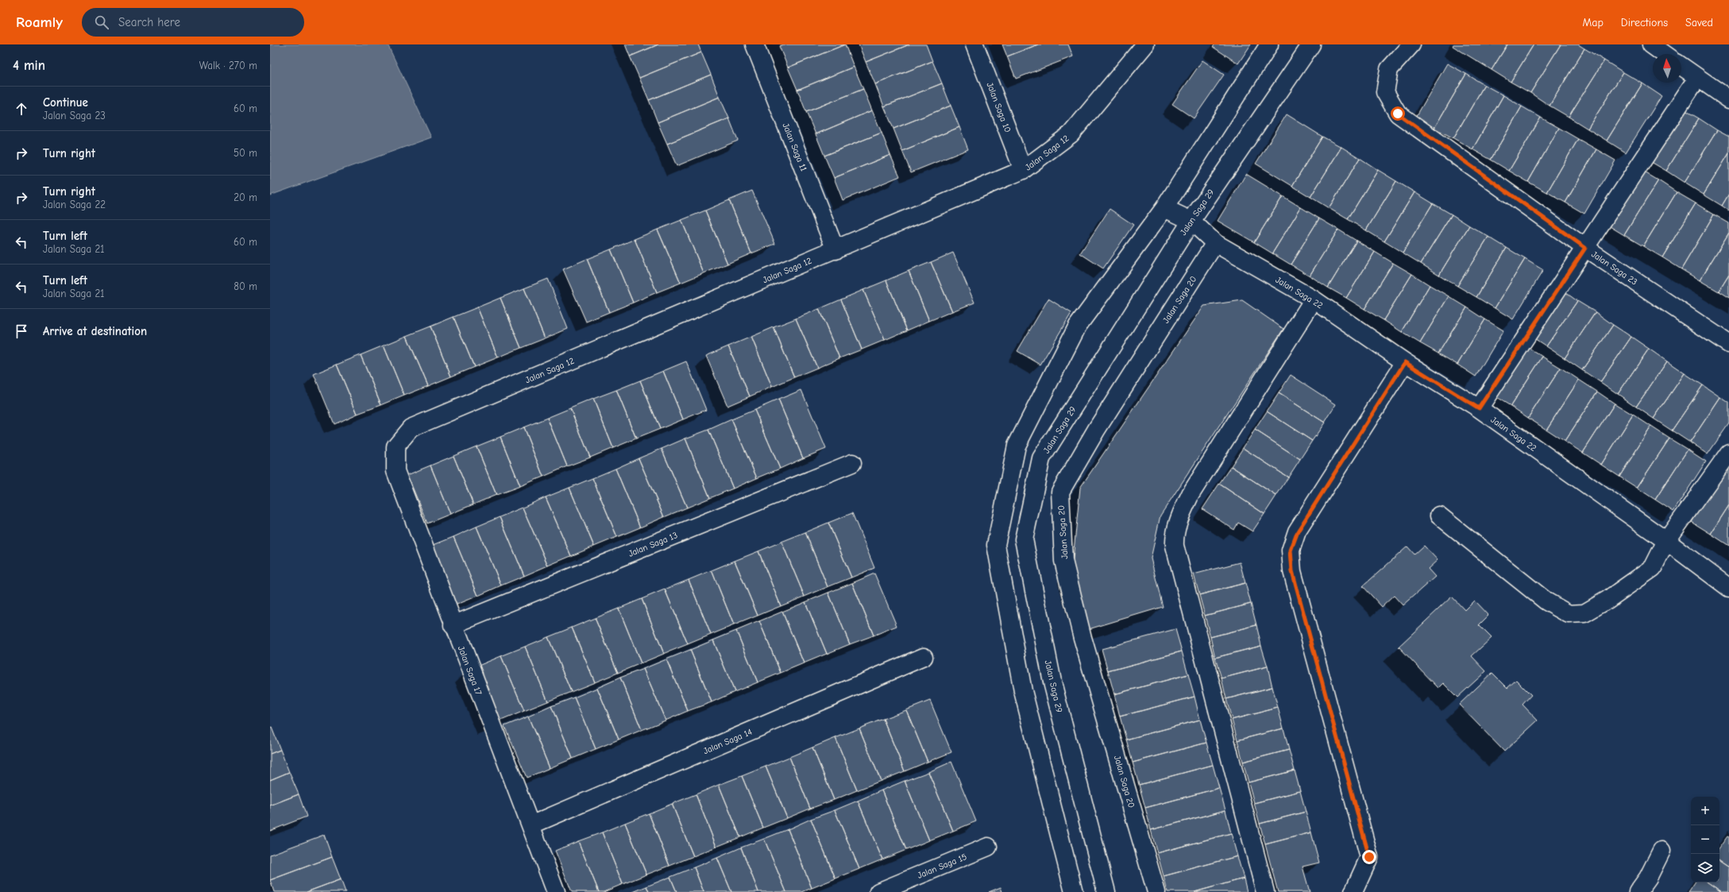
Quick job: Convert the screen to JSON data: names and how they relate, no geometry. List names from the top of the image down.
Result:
{
  "streets": {
    "street": [
      "Jalan Saga 10",
      "Jalan Saga 11",
      "Jalan Saga 12",
      "Jalan Saga 29",
      "Jalan Saga 23",
      "Jalan Saga 22",
      "Jalan Saga 20",
      "Jalan Saga 13",
      "Jalan Saga 17",
      "Jalan Saga 14",
      "Jalan Saga 15"
    ]
  },
  "crossings": [
    ["Jalan Saga 10", "Jalan Saga 12"],
    ["Jalan Saga 11", "Jalan Saga 12"],
    ["Jalan Saga 12", "Jalan Saga 17"],
    ["Jalan Saga 29", "Jalan Saga 22"],
    ["Jalan Saga 22", "Jalan Saga 20"],
    ["Jalan Saga 13", "Jalan Saga 17"],
    ["Jalan Saga 17", "Jalan Saga 14"]
  ],
  "north": "top",
  "page": {
    "header": "Roamly",
    "search": "Search here",
    "nav": ["Map", "Directions", "Saved"],
    "heading": ["4 min", "Walk · 270 m"],
    "list": [
      ["Continue", "Jalan Saga 23", "60 m"],
      ["Turn right", "50 m"],
      ["Turn right", "Jalan Saga 22", "20 m"],
      ["Turn left", "Jalan Saga 21", "60 m"],
      ["Turn left", "Jalan Saga 21", "80 m"],
      "Arrive at destination"
    ],
    "map_buttons": ["+", "−"]
  }
}
